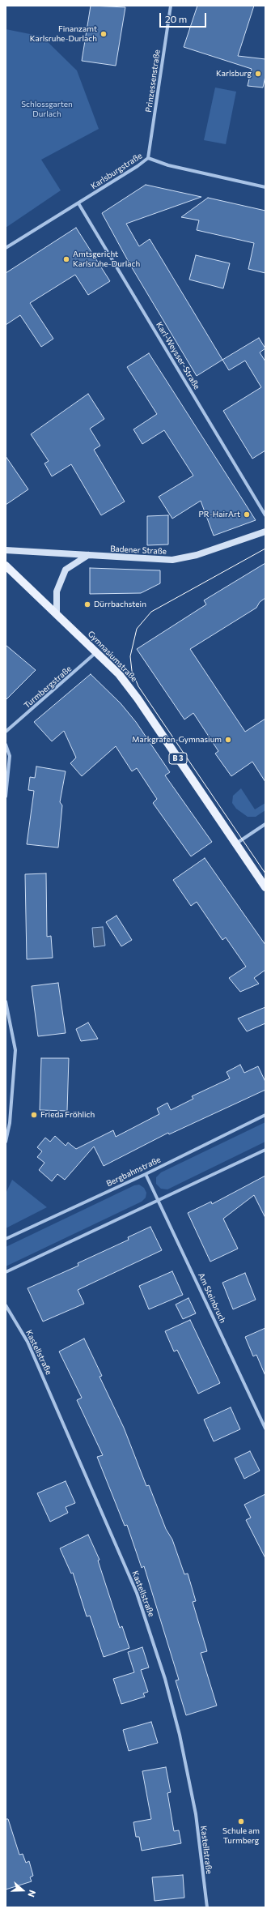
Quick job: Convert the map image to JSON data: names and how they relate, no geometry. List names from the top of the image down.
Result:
{
  "streets": {
    "main road": ["Badener Straße", "Gymnasiumstraße", "B 3"],
    "street": [
      "Prinzessenstraße",
      "Karlsburgstraße",
      "Karl-Weysser-Straße",
      "Turmbergstraße",
      "Bergbahnstraße",
      "Am Steinbruch",
      "Kastellstraße"
    ]
  },
  "crossings": [
    ["Prinzessenstraße", "Karlsburgstraße"],
    ["Karlsburgstraße", "Karl-Weysser-Straße"],
    ["Gymnasiumstraße", "Turmbergstraße"],
    ["Bergbahnstraße", "Am Steinbruch"]
  ],
  "parks": ["Schlossgarten Durlach"],
  "places": [
    "Finanzamt Karlsruhe-Durlach",
    "Karlsburg",
    "Amtsgericht Karlsruhe-Durlach",
    "PR-HairArt",
    "Dürrbachstein",
    "Markgrafen-Gymnasium",
    "Frieda Fröhlich",
    "Schule am Turmberg"
  ],
  "scale_bar": "20 m",
  "north": "right"
}
